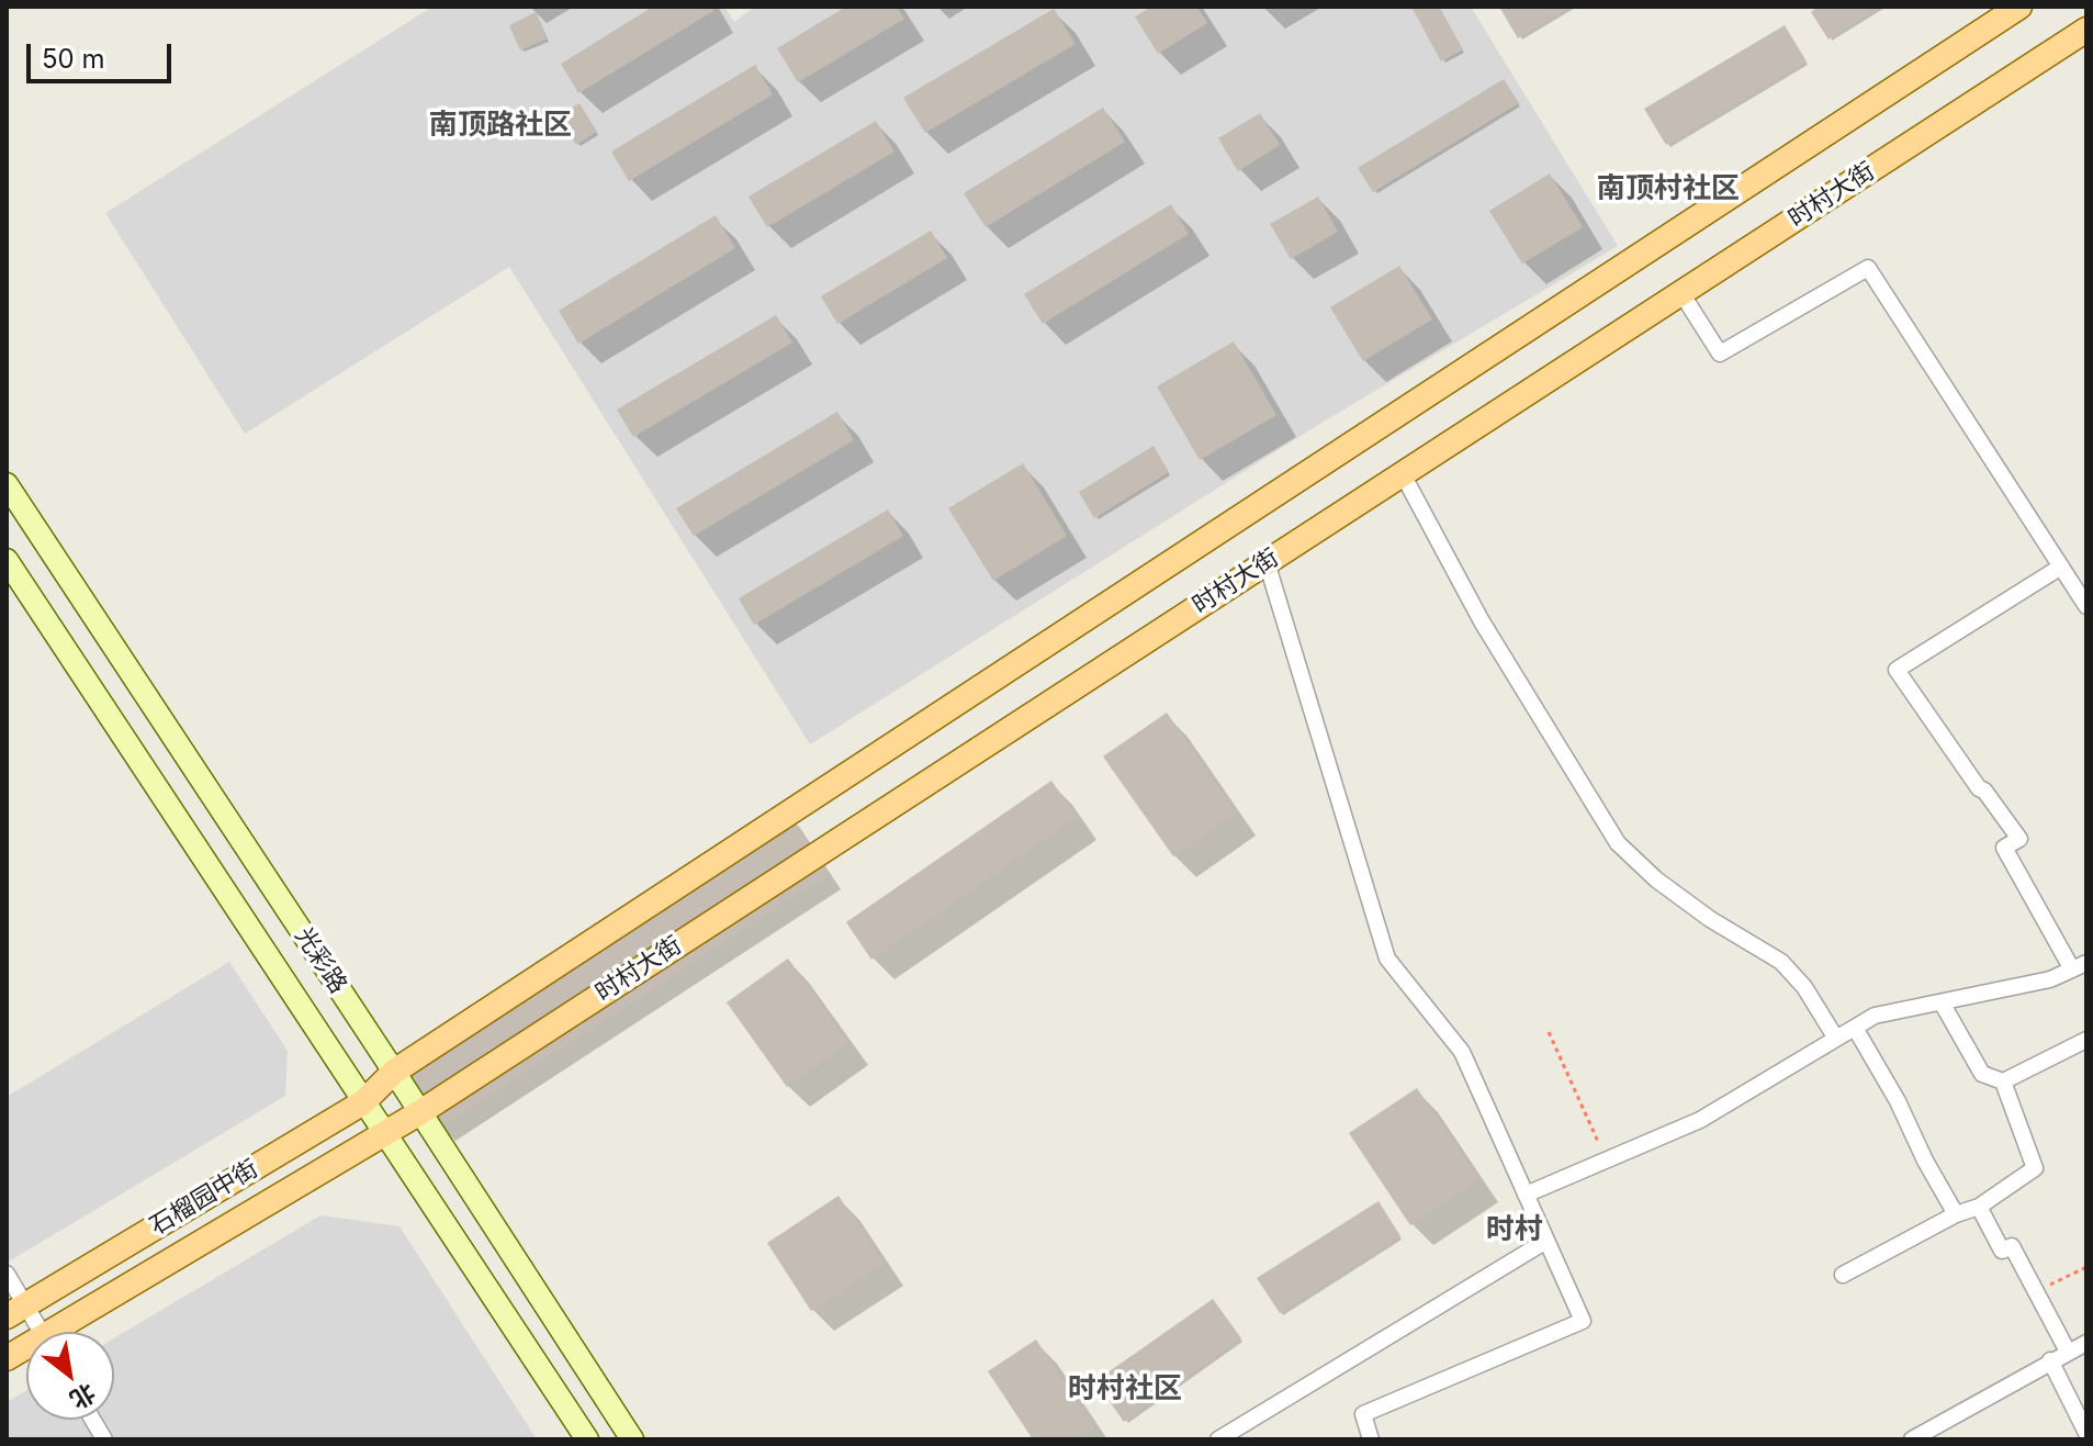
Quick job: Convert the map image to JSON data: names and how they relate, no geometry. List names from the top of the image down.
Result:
{
  "streets": {
    "main road": ["时村大街", "光彩路", "石榴园中街"]
  },
  "crossings": [
    ["时村大街", "光彩路"],
    ["时村大街", "石榴园中街"],
    ["光彩路", "石榴园中街"]
  ],
  "districts": [
    "南顶路社区",
    "南顶村社区",
    "时村",
    "时村社区"
  ],
  "scale_bar": "50 m",
  "north": "bottom right"
}
